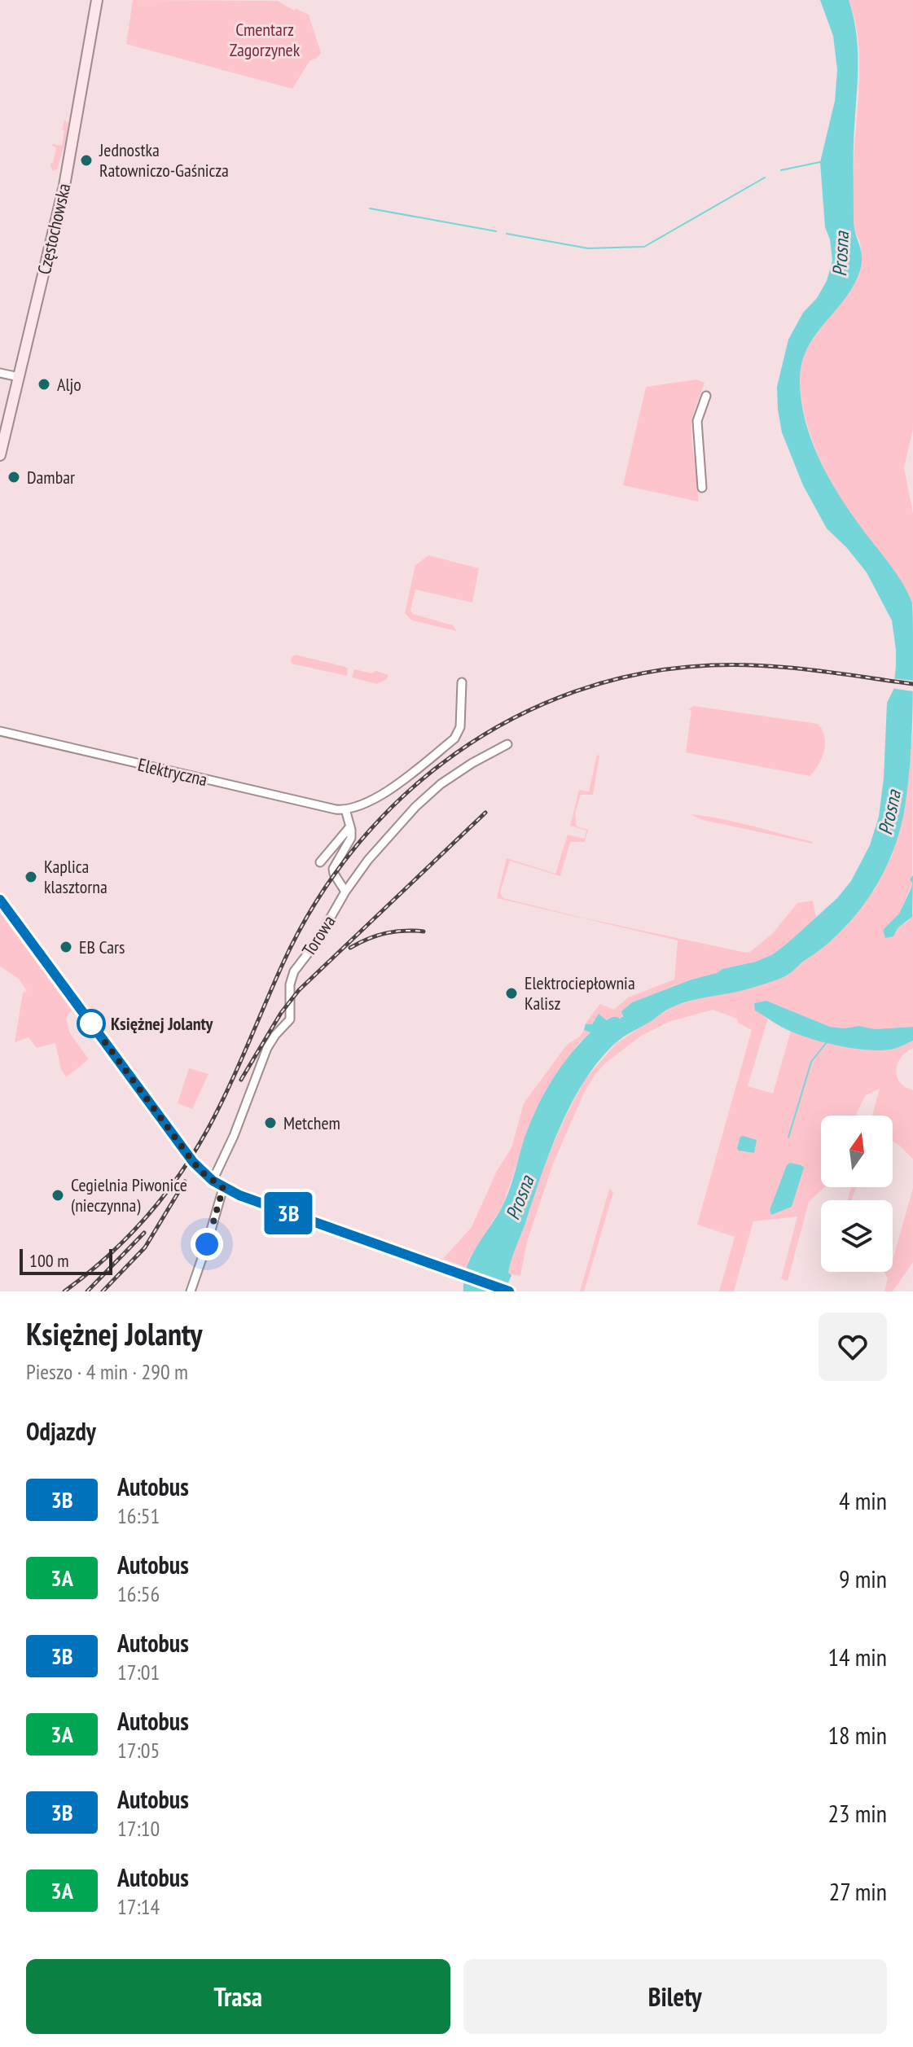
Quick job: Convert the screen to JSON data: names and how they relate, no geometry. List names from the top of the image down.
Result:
{
  "streets": {
    "street": ["Częstochowska", "Elektryczna", "Torowa"]
  },
  "water": ["Prosna"],
  "parks": ["Cmentarz Zagorzynek"],
  "places": [
    "Jednostka Ratowniczo-Gaśnicza",
    "Aljo",
    "Dambar",
    "Kaplica klasztorna",
    "EB Cars",
    "Elektrociepłownia Kalisz",
    "Księżnej Jolanty",
    "Metchem",
    "Cegielnia Piwonice (nieczynna)"
  ],
  "lines": ["bus line 3B"],
  "scale_bar": "100 m",
  "north": "top",
  "page": {
    "on_map": "3B",
    "scale": "100 m",
    "heading": [
      ["Księżnej Jolanty", "Pieszo · 4 min · 290 m"],
      "Odjazdy"
    ],
    "list": [
      {
        "mark": "3B",
        "name": "Autobus",
        "note": "16:51",
        "value": "4 min"
      },
      {
        "mark": "3A",
        "name": "Autobus",
        "note": "16:56",
        "value": "9 min"
      },
      {
        "mark": "3B",
        "name": "Autobus",
        "note": "17:01",
        "value": "14 min"
      },
      {
        "mark": "3A",
        "name": "Autobus",
        "note": "17:05",
        "value": "18 min"
      },
      {
        "mark": "3B",
        "name": "Autobus",
        "note": "17:10",
        "value": "23 min"
      },
      {
        "mark": "3A",
        "name": "Autobus",
        "note": "17:14",
        "value": "27 min"
      }
    ],
    "buttons": ["Trasa", "Bilety"]
  }
}
